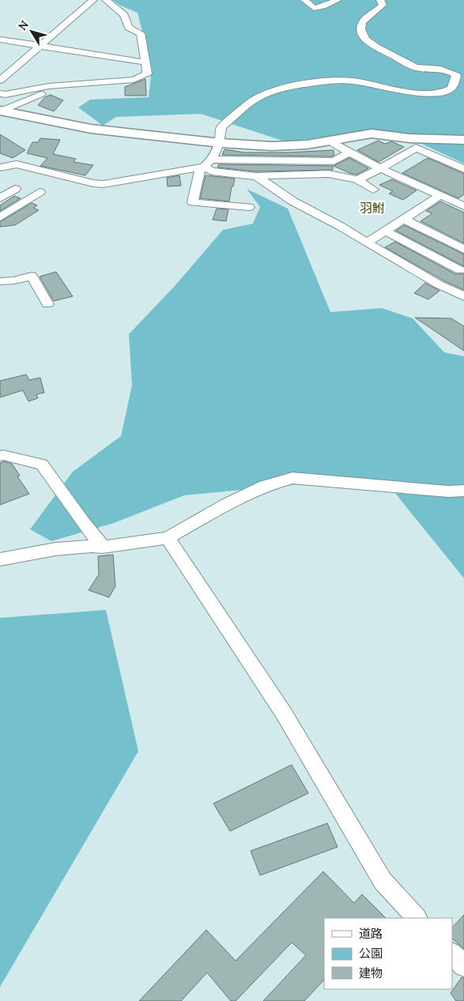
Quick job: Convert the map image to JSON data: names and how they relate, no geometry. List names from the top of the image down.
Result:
{
  "districts": ["羽鮒"],
  "legend": ["道路", "公園", "建物"],
  "north": "top left"
}
